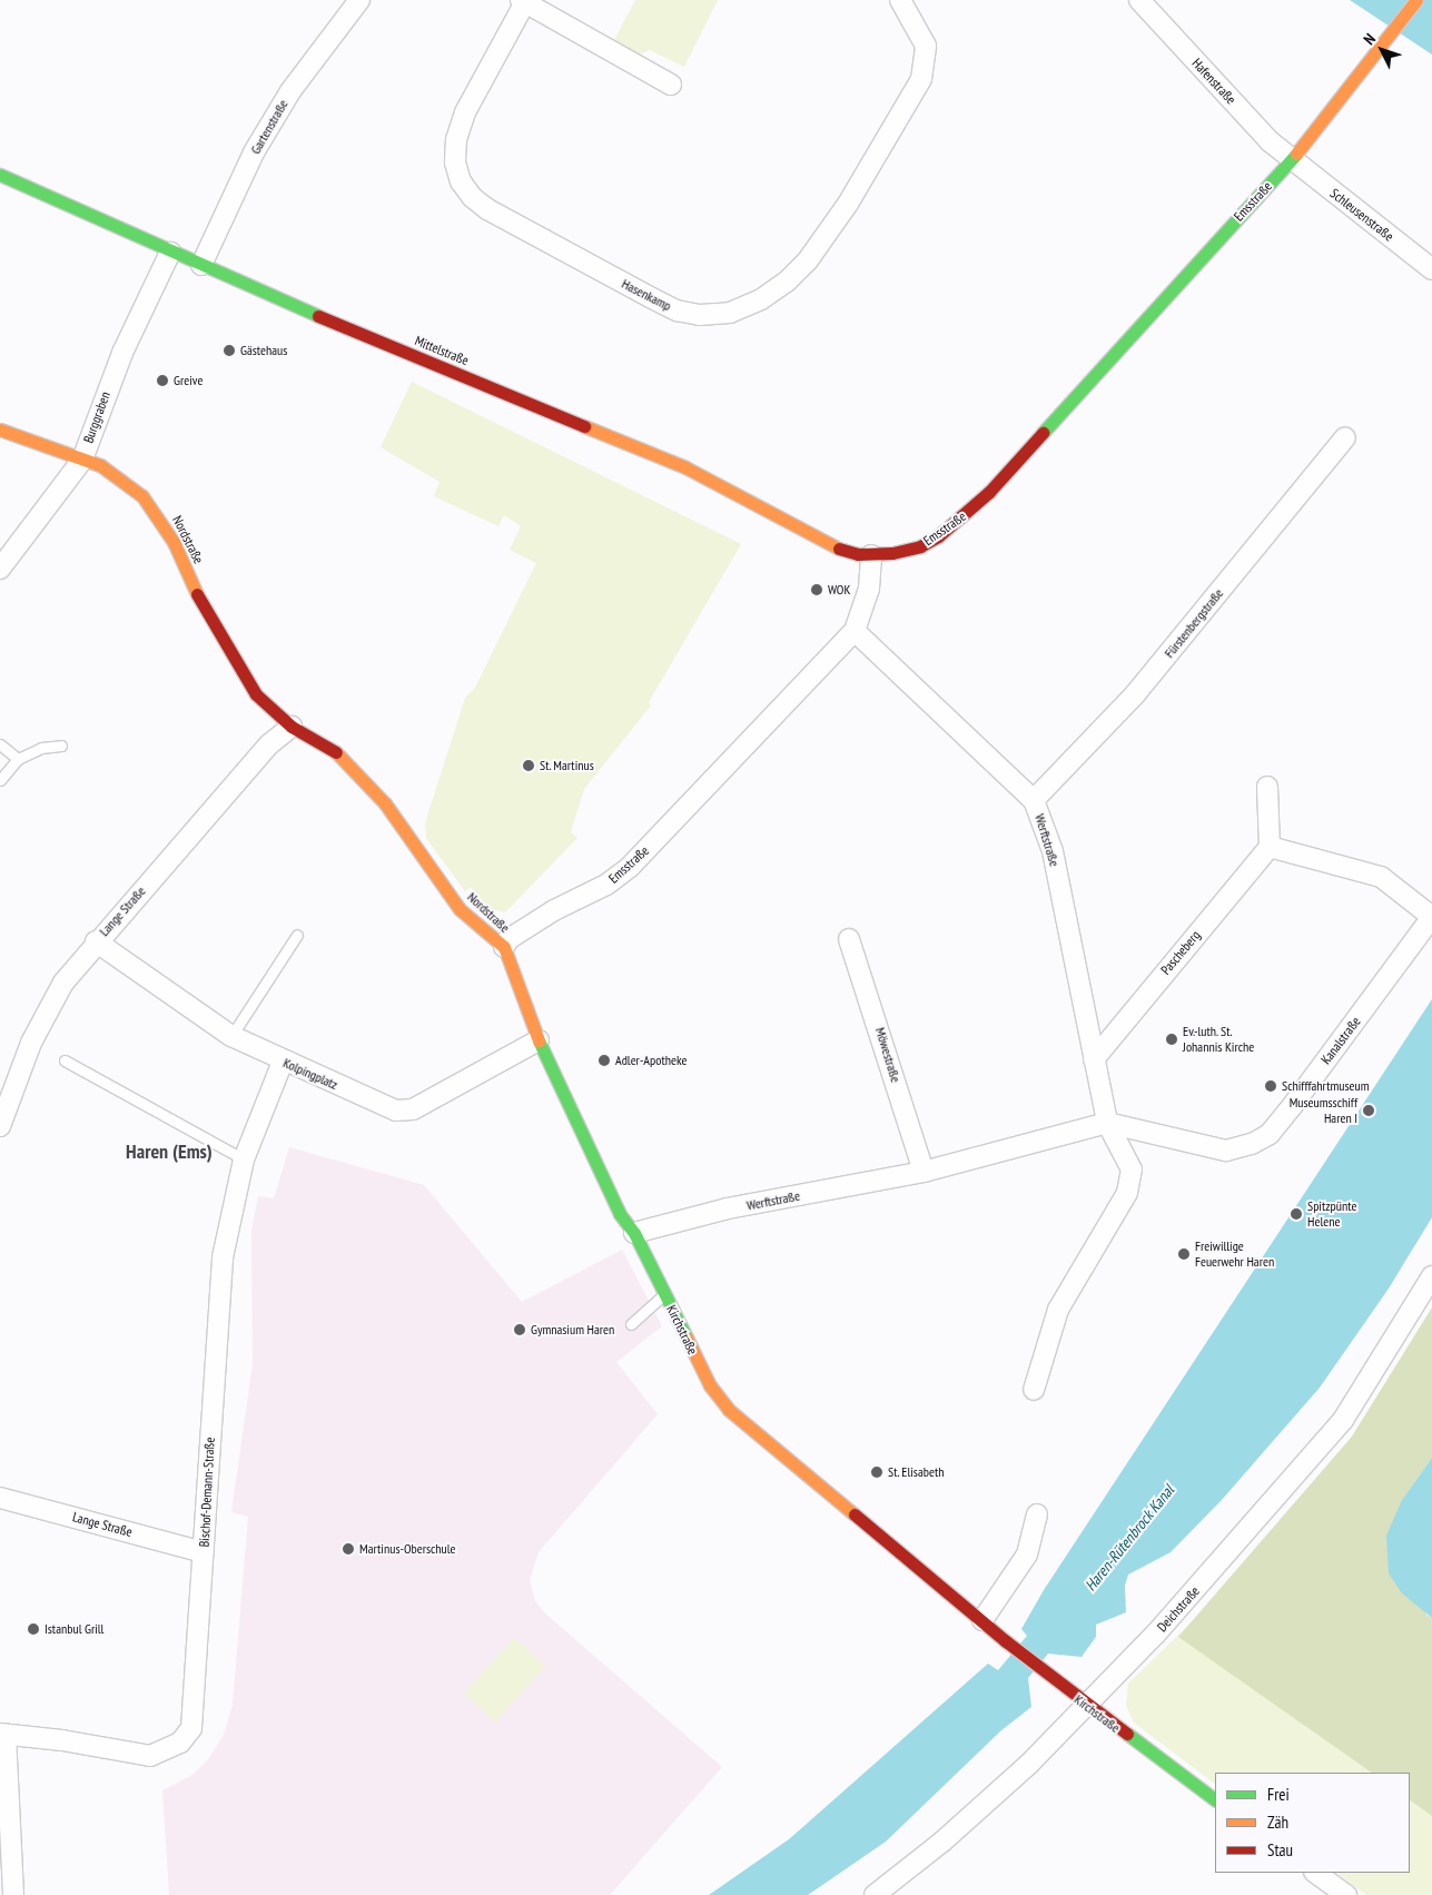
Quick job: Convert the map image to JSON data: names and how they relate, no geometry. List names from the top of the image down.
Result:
{
  "streets": {
    "street": [
      "Hafenstraße",
      "Gartenstraße",
      "Emsstraße",
      "Schleusenstraße",
      "Hasenkamp",
      "Mittelstraße",
      "Burggraben",
      "Nordstraße",
      "Fürstenbergstraße",
      "Werftstraße",
      "Lange Straße",
      "Pascheberg",
      "Kanalstraße",
      "Möwestraße",
      "Kolpingplatz",
      "Kirchstraße",
      "Bischof-Demann-Straße",
      "Deichstraße"
    ]
  },
  "crossings": [
    ["Hafenstraße", "Emsstraße"],
    ["Hafenstraße", "Schleusenstraße"],
    ["Gartenstraße", "Mittelstraße"],
    ["Emsstraße", "Schleusenstraße"],
    ["Emsstraße", "Mittelstraße"],
    ["Emsstraße", "Nordstraße"],
    ["Emsstraße", "Werftstraße"],
    ["Emsstraße", "Kirchstraße"],
    ["Mittelstraße", "Burggraben"],
    ["Burggraben", "Nordstraße"],
    ["Nordstraße", "Lange Straße"],
    ["Nordstraße", "Kirchstraße"],
    ["Fürstenbergstraße", "Werftstraße"],
    ["Werftstraße", "Pascheberg"],
    ["Werftstraße", "Kanalstraße"],
    ["Werftstraße", "Möwestraße"],
    ["Werftstraße", "Kirchstraße"],
    ["Lange Straße", "Kolpingplatz"],
    ["Lange Straße", "Bischof-Demann-Straße"],
    ["Kolpingplatz", "Kirchstraße"],
    ["Kolpingplatz", "Bischof-Demann-Straße"],
    ["Kirchstraße", "Deichstraße"]
  ],
  "districts": ["Haren (Ems)"],
  "water": ["Haren-Rütenbrock Kanal"],
  "places": [
    "Gästehaus",
    "Greive",
    "WOK",
    "St. Martinus",
    "Ev.-luth. St. Johannis Kirche",
    "Adler-Apotheke",
    "Schifffahrtmuseum",
    "Museumsschiff Haren I",
    "Spitzpünte Helene",
    "Freiwillige Feuerwehr Haren",
    "Gymnasium Haren",
    "St. Elisabeth",
    "Martinus-Oberschule",
    "Istanbul Grill"
  ],
  "legend": ["Frei", "Zäh", "Stau"],
  "north": "top left"
}
